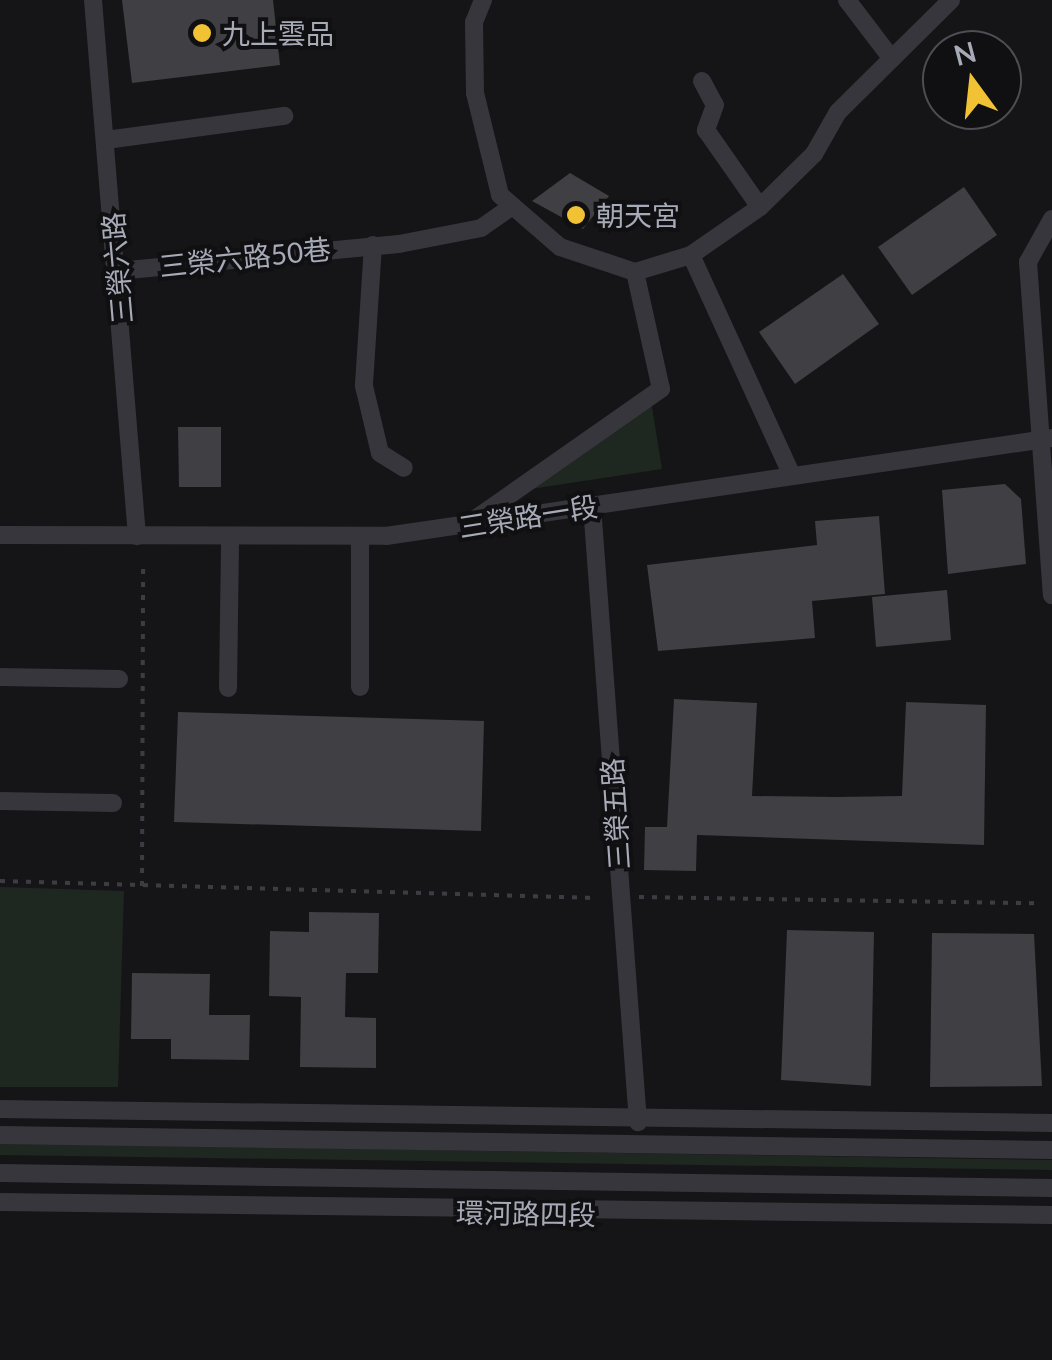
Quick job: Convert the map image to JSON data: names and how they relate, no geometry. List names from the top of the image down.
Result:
{
  "streets": {
    "street": [
      "三榮六路50巷",
      "三榮六路",
      "三榮路一段",
      "三榮五路",
      "環河路四段"
    ]
  },
  "crossings": [
    ["三榮六路50巷", "三榮六路"],
    ["三榮六路", "三榮路一段"],
    ["三榮路一段", "三榮五路"]
  ],
  "places": ["九上雲品", "朝天宮"],
  "north": "top"
}
